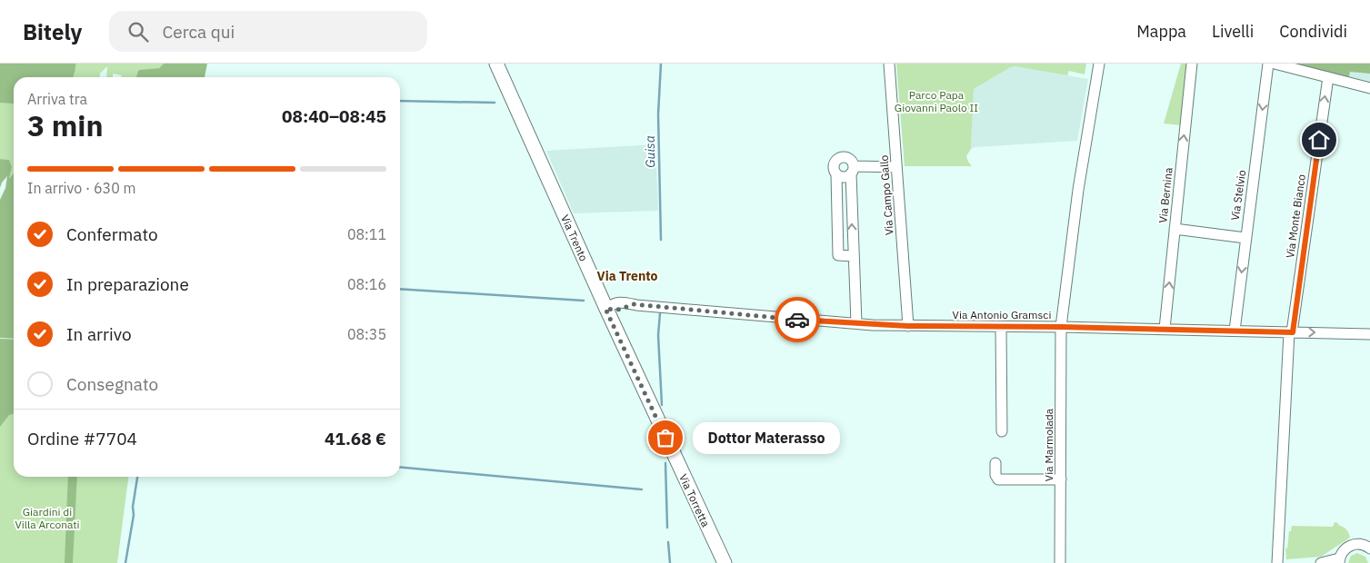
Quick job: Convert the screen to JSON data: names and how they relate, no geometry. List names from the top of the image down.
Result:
{
  "streets": {
    "main road": ["Via Trento", "Via Torretta"],
    "street": [
      "Via Campo Gallo",
      "Via Bernina",
      "Via Stelvio",
      "Via Monte Bianco",
      "Via Antonio Gramsci",
      "Via Marmolada"
    ]
  },
  "crossings": [
    ["Via Campo Gallo", "Via Antonio Gramsci"],
    ["Via Bernina", "Via Antonio Gramsci"],
    ["Via Stelvio", "Via Antonio Gramsci"],
    ["Via Monte Bianco", "Via Antonio Gramsci"],
    ["Via Trento", "Via Antonio Gramsci"],
    ["Via Trento", "Via Torretta"],
    ["Via Antonio Gramsci", "Via Marmolada"]
  ],
  "one_way": ["Via Bernina", "Via Stelvio", "Via Monte Bianco"],
  "districts": ["Via Trento"],
  "water": ["Guisa"],
  "parks": ["Parco Papa Giovanni Paolo II", "Giardini di Villa Arconati"],
  "places": ["Dottor Materasso"],
  "page": {
    "header": "Bitely",
    "search": "Cerca qui",
    "nav": ["Mappa", "Livelli", "Condividi"],
    "heading": ["3 min", "Arriva tra", "08:40–08:45"],
    "panel": ["Ordine #7704", "41.68 €"],
    "bar": "In arrivo · 630 m",
    "list": [
      ["Confermato", "08:11"],
      ["In preparazione", "08:16"],
      ["In arrivo", "08:35"],
      "Consegnato"
    ],
    "bubble": "Dottor Materasso"
  }
}
